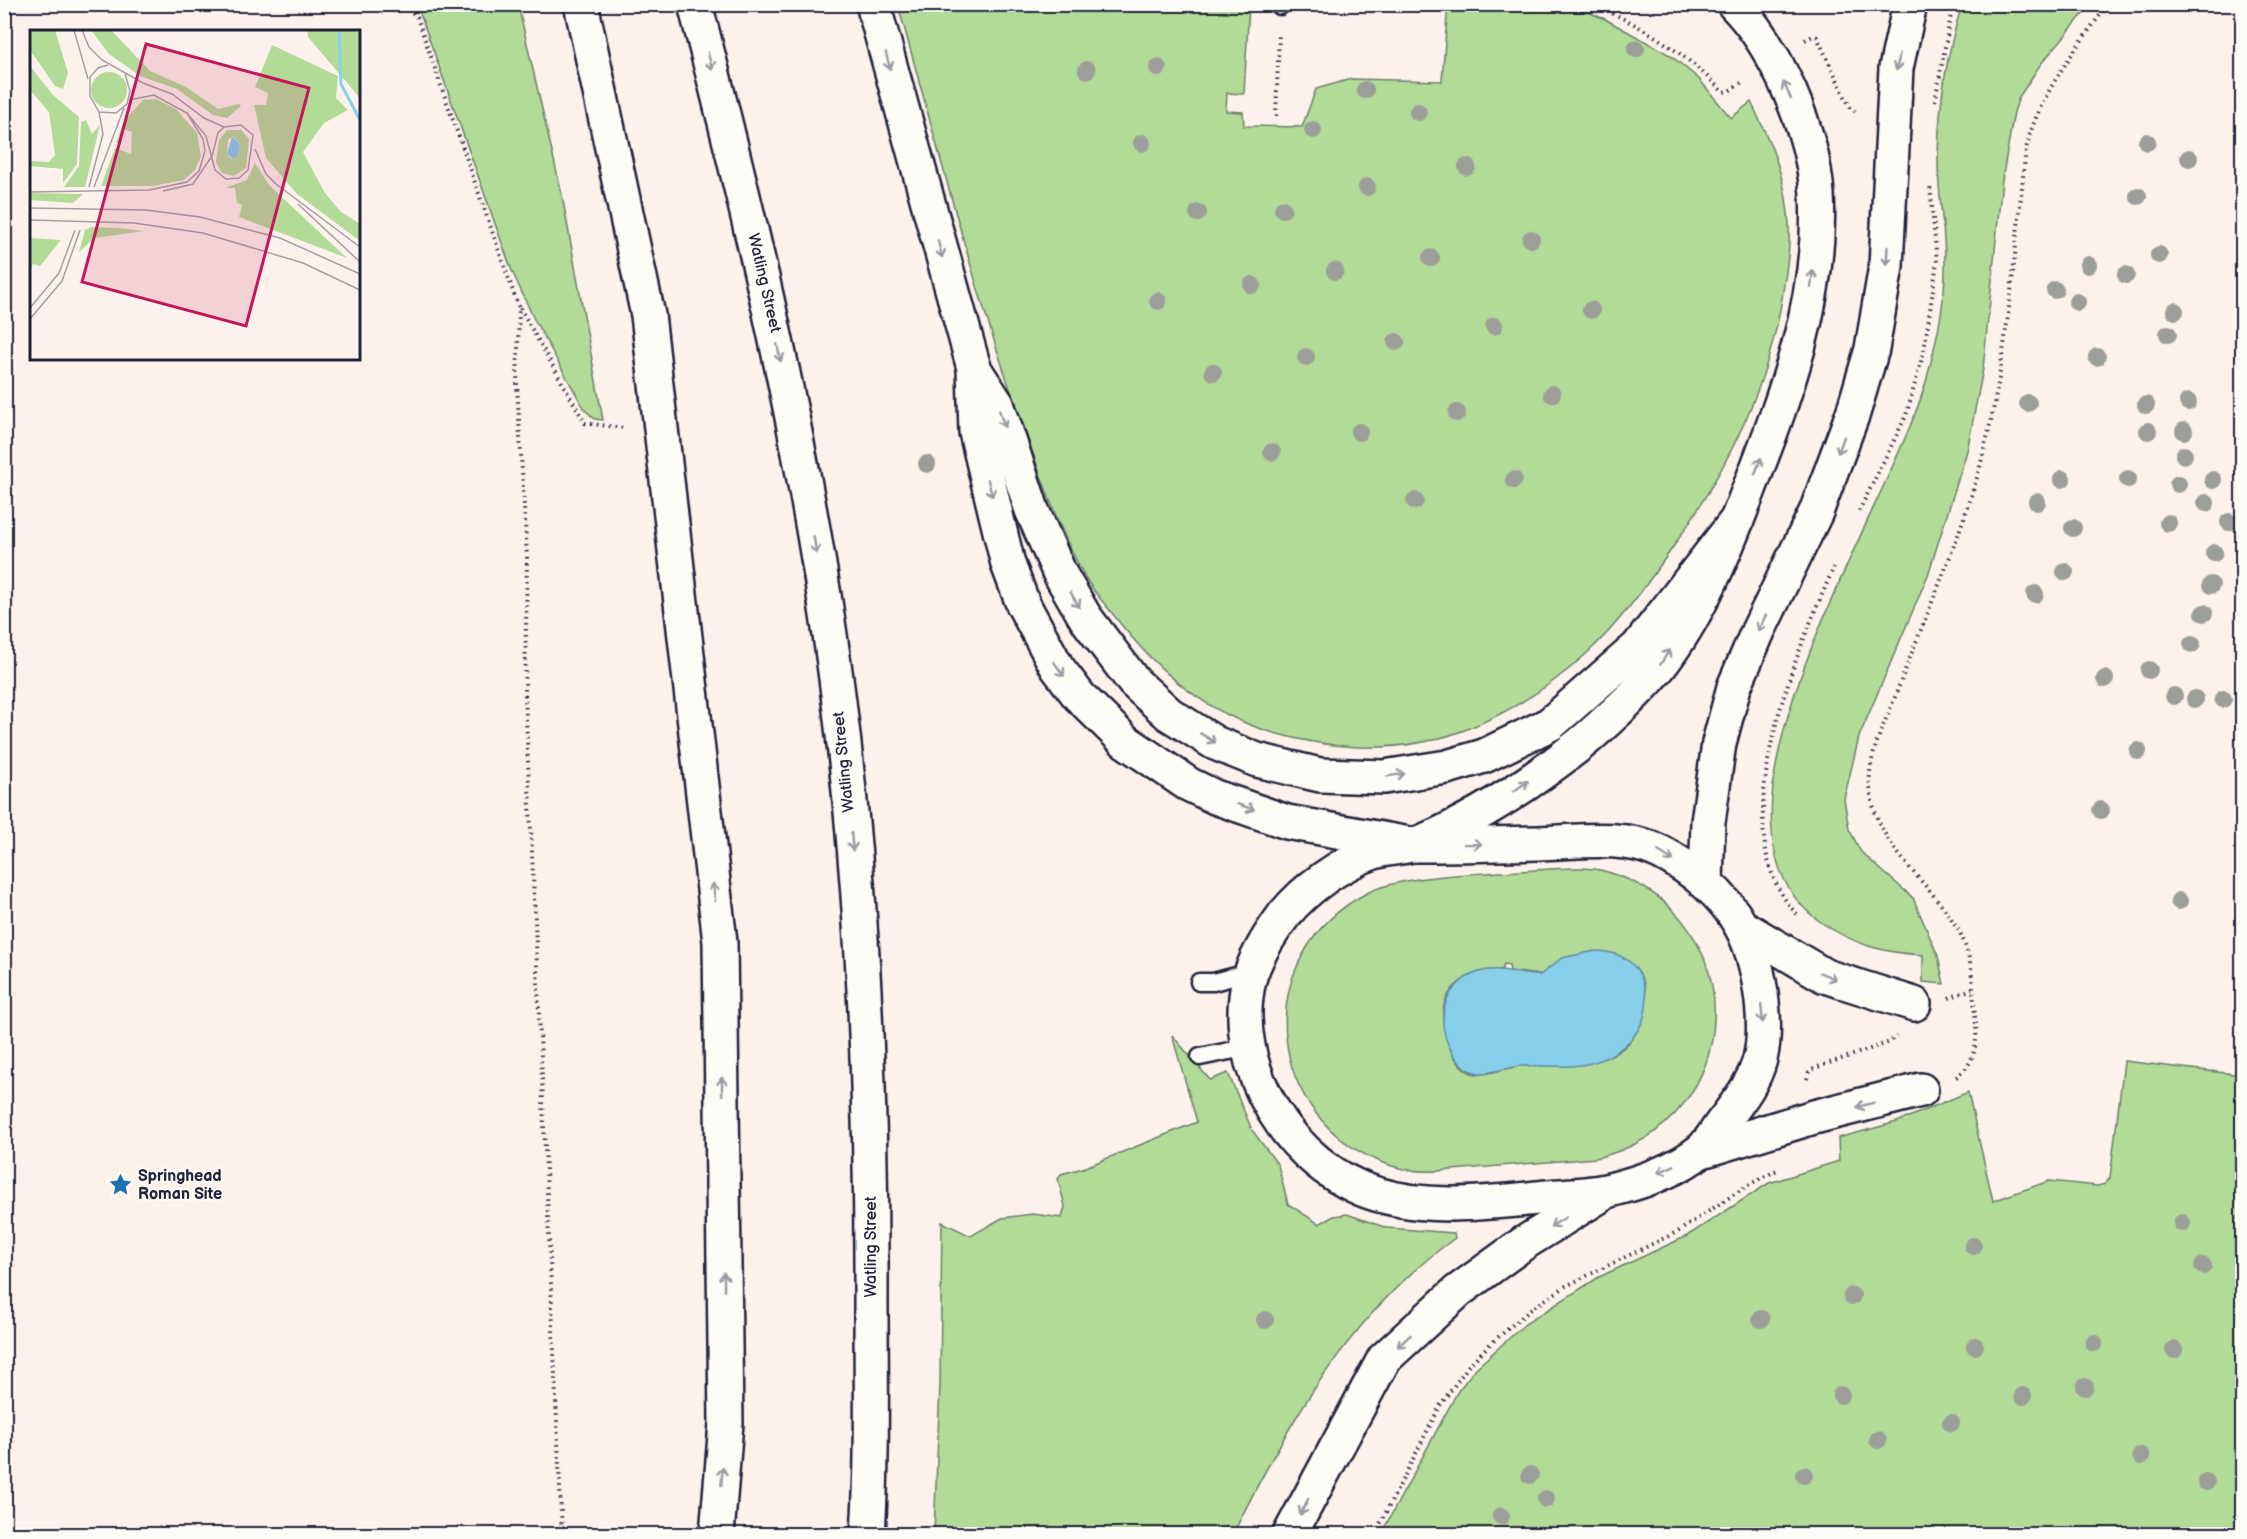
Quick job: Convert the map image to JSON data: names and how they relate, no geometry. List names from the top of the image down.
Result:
{
  "streets": {
    "main road": ["Watling Street"]
  },
  "places": {
    "place": ["Springhead Roman Site"]
  }
}
